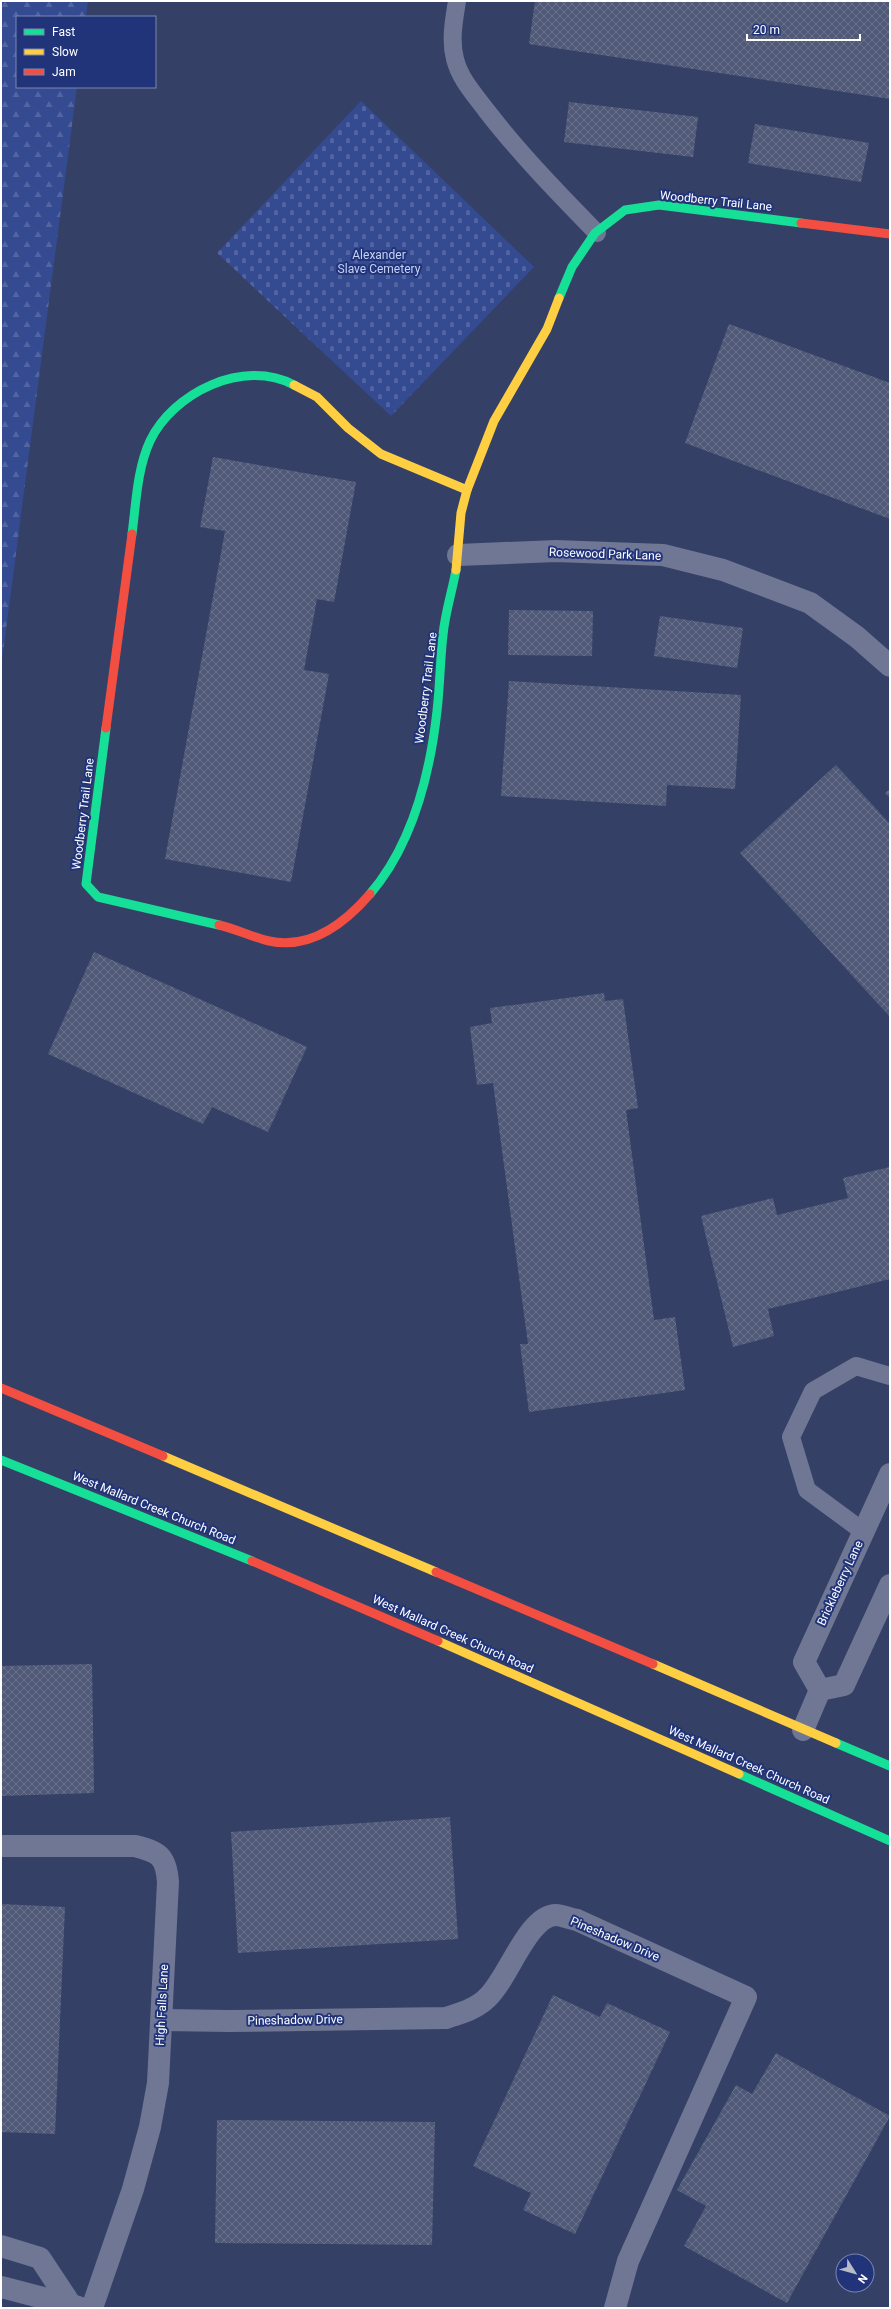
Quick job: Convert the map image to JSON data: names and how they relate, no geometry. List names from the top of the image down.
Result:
{
  "streets": {
    "street": [
      "Woodberry Trail Lane",
      "Rosewood Park Lane",
      "West Mallard Creek Church Road",
      "Brickleberry Lane",
      "Pineshadow Drive",
      "High Falls Lane"
    ]
  },
  "crossings": [
    ["Woodberry Trail Lane", "Rosewood Park Lane"],
    ["Pineshadow Drive", "High Falls Lane"]
  ],
  "parks": ["Alexander Slave Cemetery"],
  "legend": ["Fast", "Slow", "Jam"],
  "scale_bar": "20 m",
  "north": "bottom right"
}
